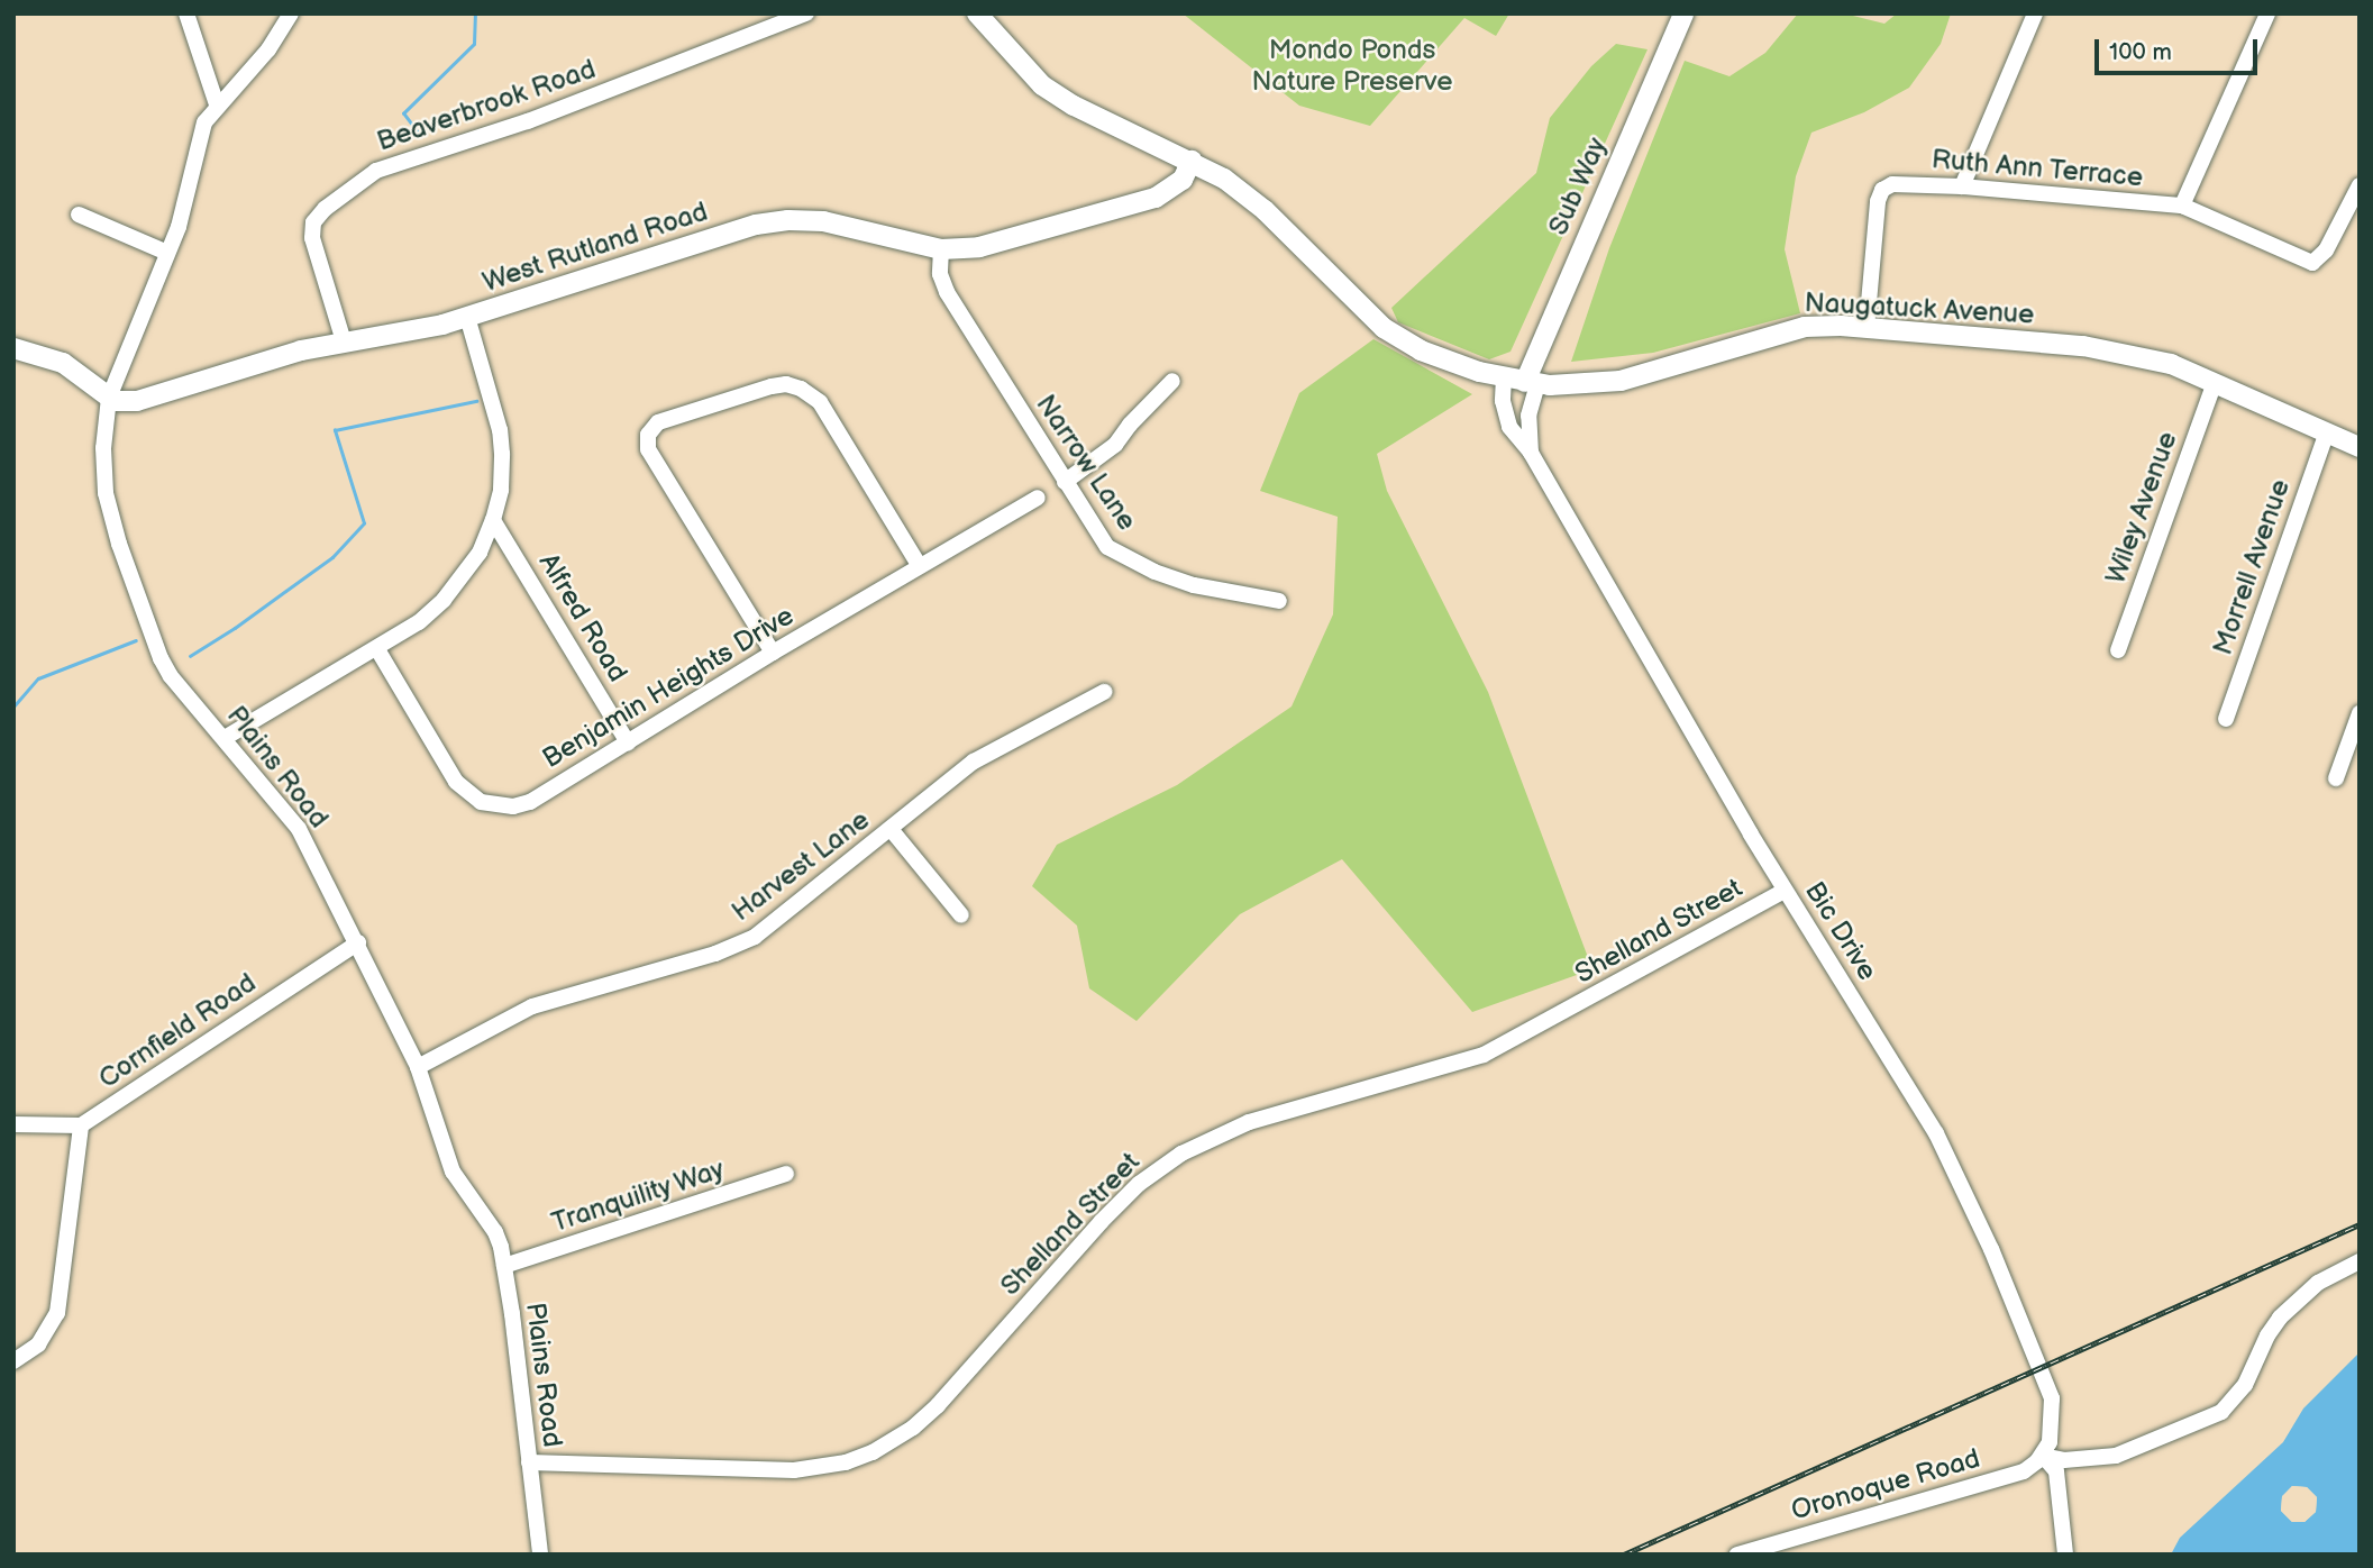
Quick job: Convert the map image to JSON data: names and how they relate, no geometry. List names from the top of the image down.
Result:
{
  "streets": {
    "main road": ["Sub Way", "West Rutland Road", "Naugatuck Avenue"],
    "street": [
      "Beaverbrook Road",
      "Ruth Ann Terrace",
      "Narrow Lane",
      "Wiley Avenue",
      "Morrell Avenue",
      "Alfred Road",
      "Benjamin Heights Drive",
      "Plains Road",
      "Harvest Lane",
      "Shelland Street",
      "Bic Drive",
      "Cornfield Road",
      "Tranquility Way",
      "Oronoque Road"
    ]
  },
  "crossings": [
    ["Beaverbrook Road", "West Rutland Road"],
    ["Ruth Ann Terrace", "Naugatuck Avenue"],
    ["Sub Way", "Naugatuck Avenue"],
    ["Sub Way", "Bic Drive"],
    ["West Rutland Road", "Naugatuck Avenue"],
    ["West Rutland Road", "Narrow Lane"],
    ["West Rutland Road", "Plains Road"],
    ["Naugatuck Avenue", "Wiley Avenue"],
    ["Naugatuck Avenue", "Morrell Avenue"],
    ["Naugatuck Avenue", "Bic Drive"],
    ["Alfred Road", "Benjamin Heights Drive"],
    ["Plains Road", "Harvest Lane"],
    ["Plains Road", "Shelland Street"],
    ["Plains Road", "Cornfield Road"],
    ["Plains Road", "Tranquility Way"],
    ["Shelland Street", "Bic Drive"],
    ["Bic Drive", "Oronoque Road"]
  ],
  "parks": ["Mondo Ponds Nature Preserve"],
  "scale_bar": "100 m"
}
